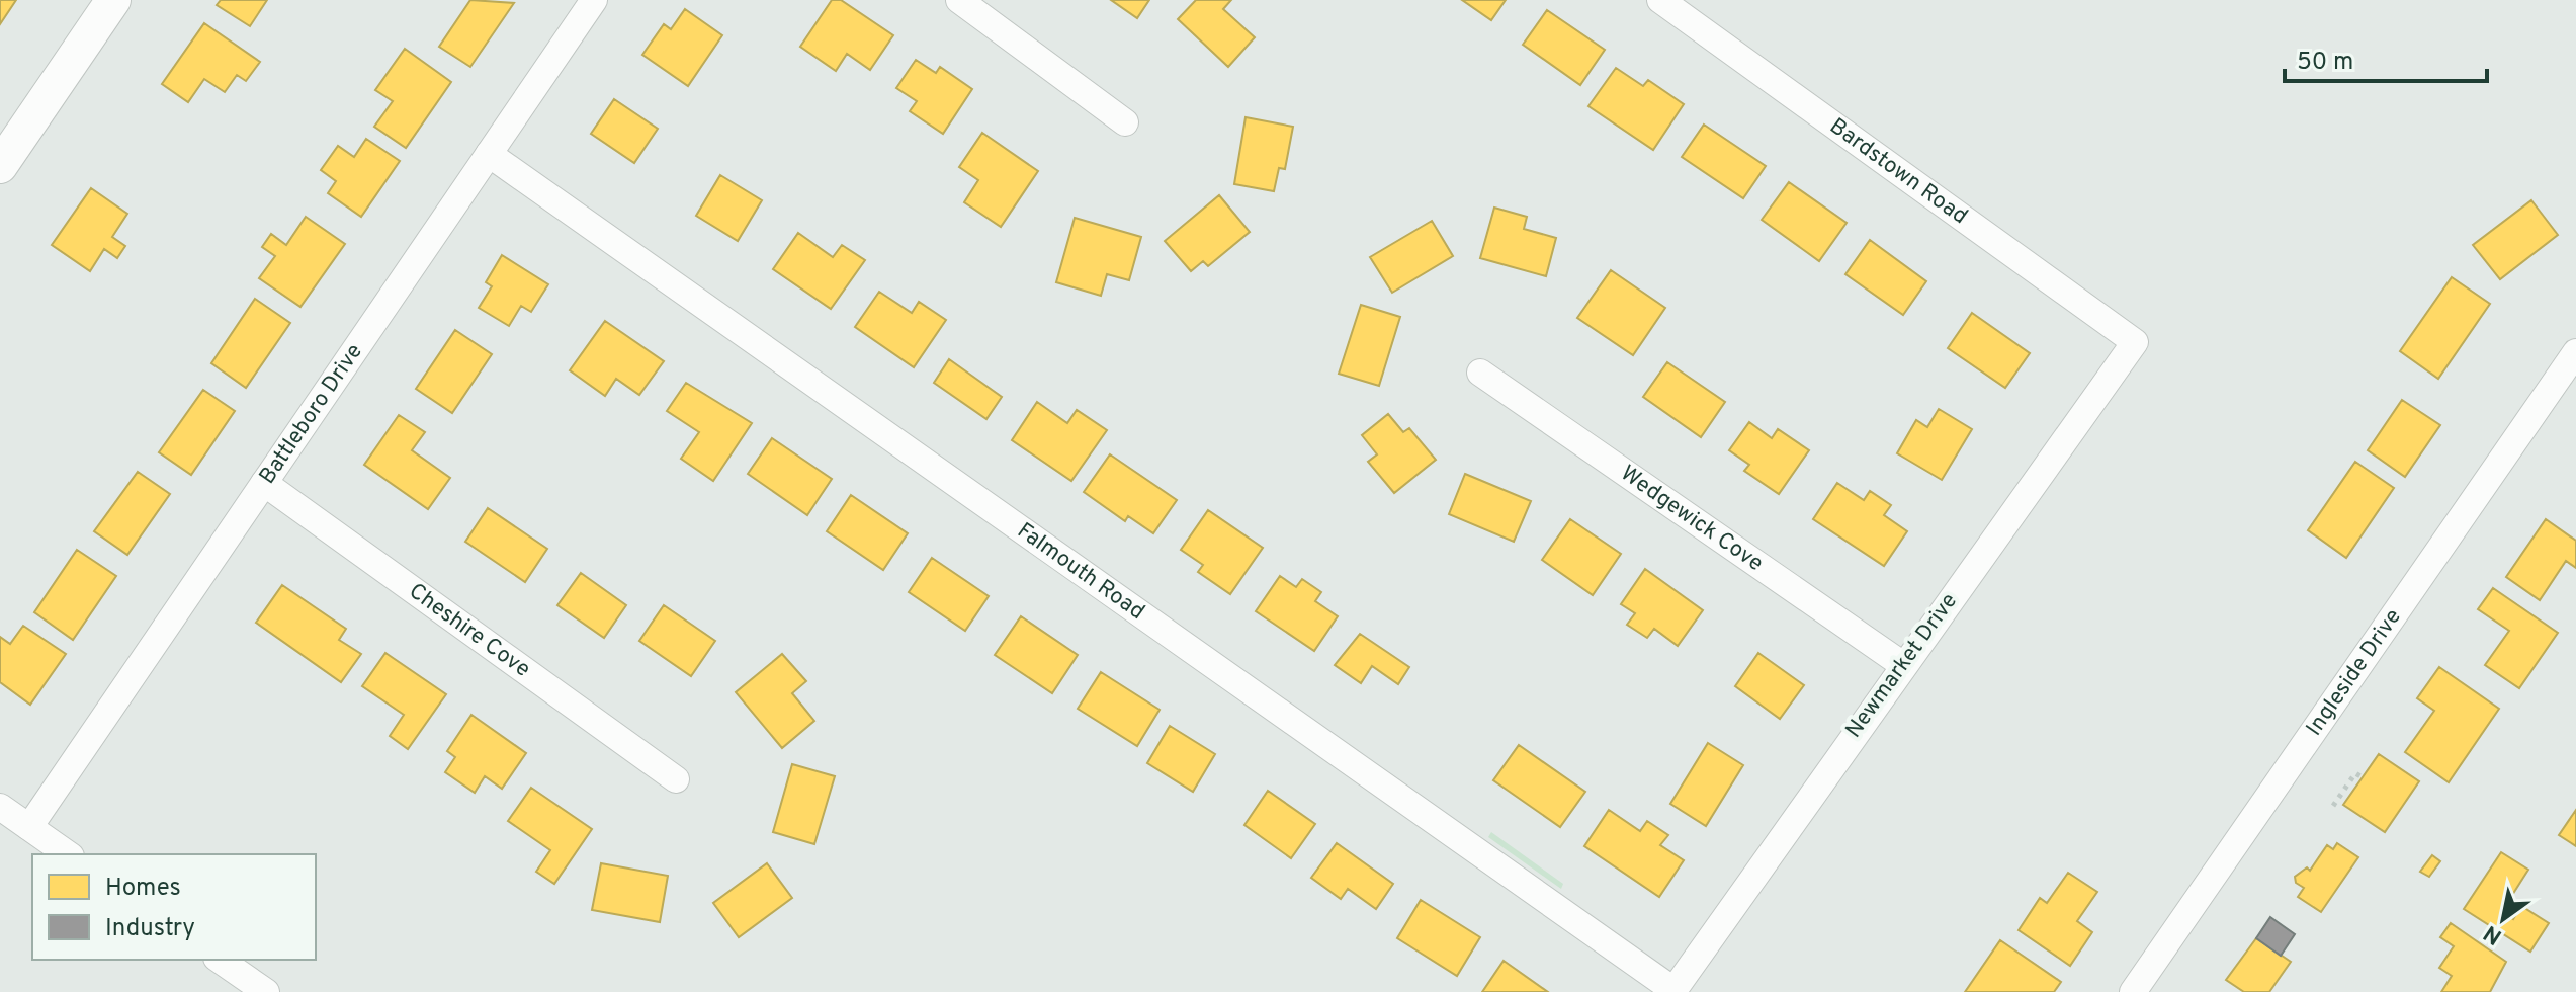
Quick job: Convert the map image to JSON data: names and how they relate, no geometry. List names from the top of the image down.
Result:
{
  "streets": {
    "street": [
      "Bardstown Road",
      "Battleboro Drive",
      "Wedgewick Cove",
      "Falmouth Road",
      "Cheshire Cove",
      "Newmarket Drive",
      "Ingleside Drive"
    ]
  },
  "crossings": [
    ["Bardstown Road", "Newmarket Drive"],
    ["Battleboro Drive", "Falmouth Road"],
    ["Battleboro Drive", "Cheshire Cove"],
    ["Wedgewick Cove", "Newmarket Drive"],
    ["Falmouth Road", "Newmarket Drive"]
  ],
  "legend": ["Homes", "Industry"],
  "scale_bar": "50 m",
  "north": "bottom left"
}
